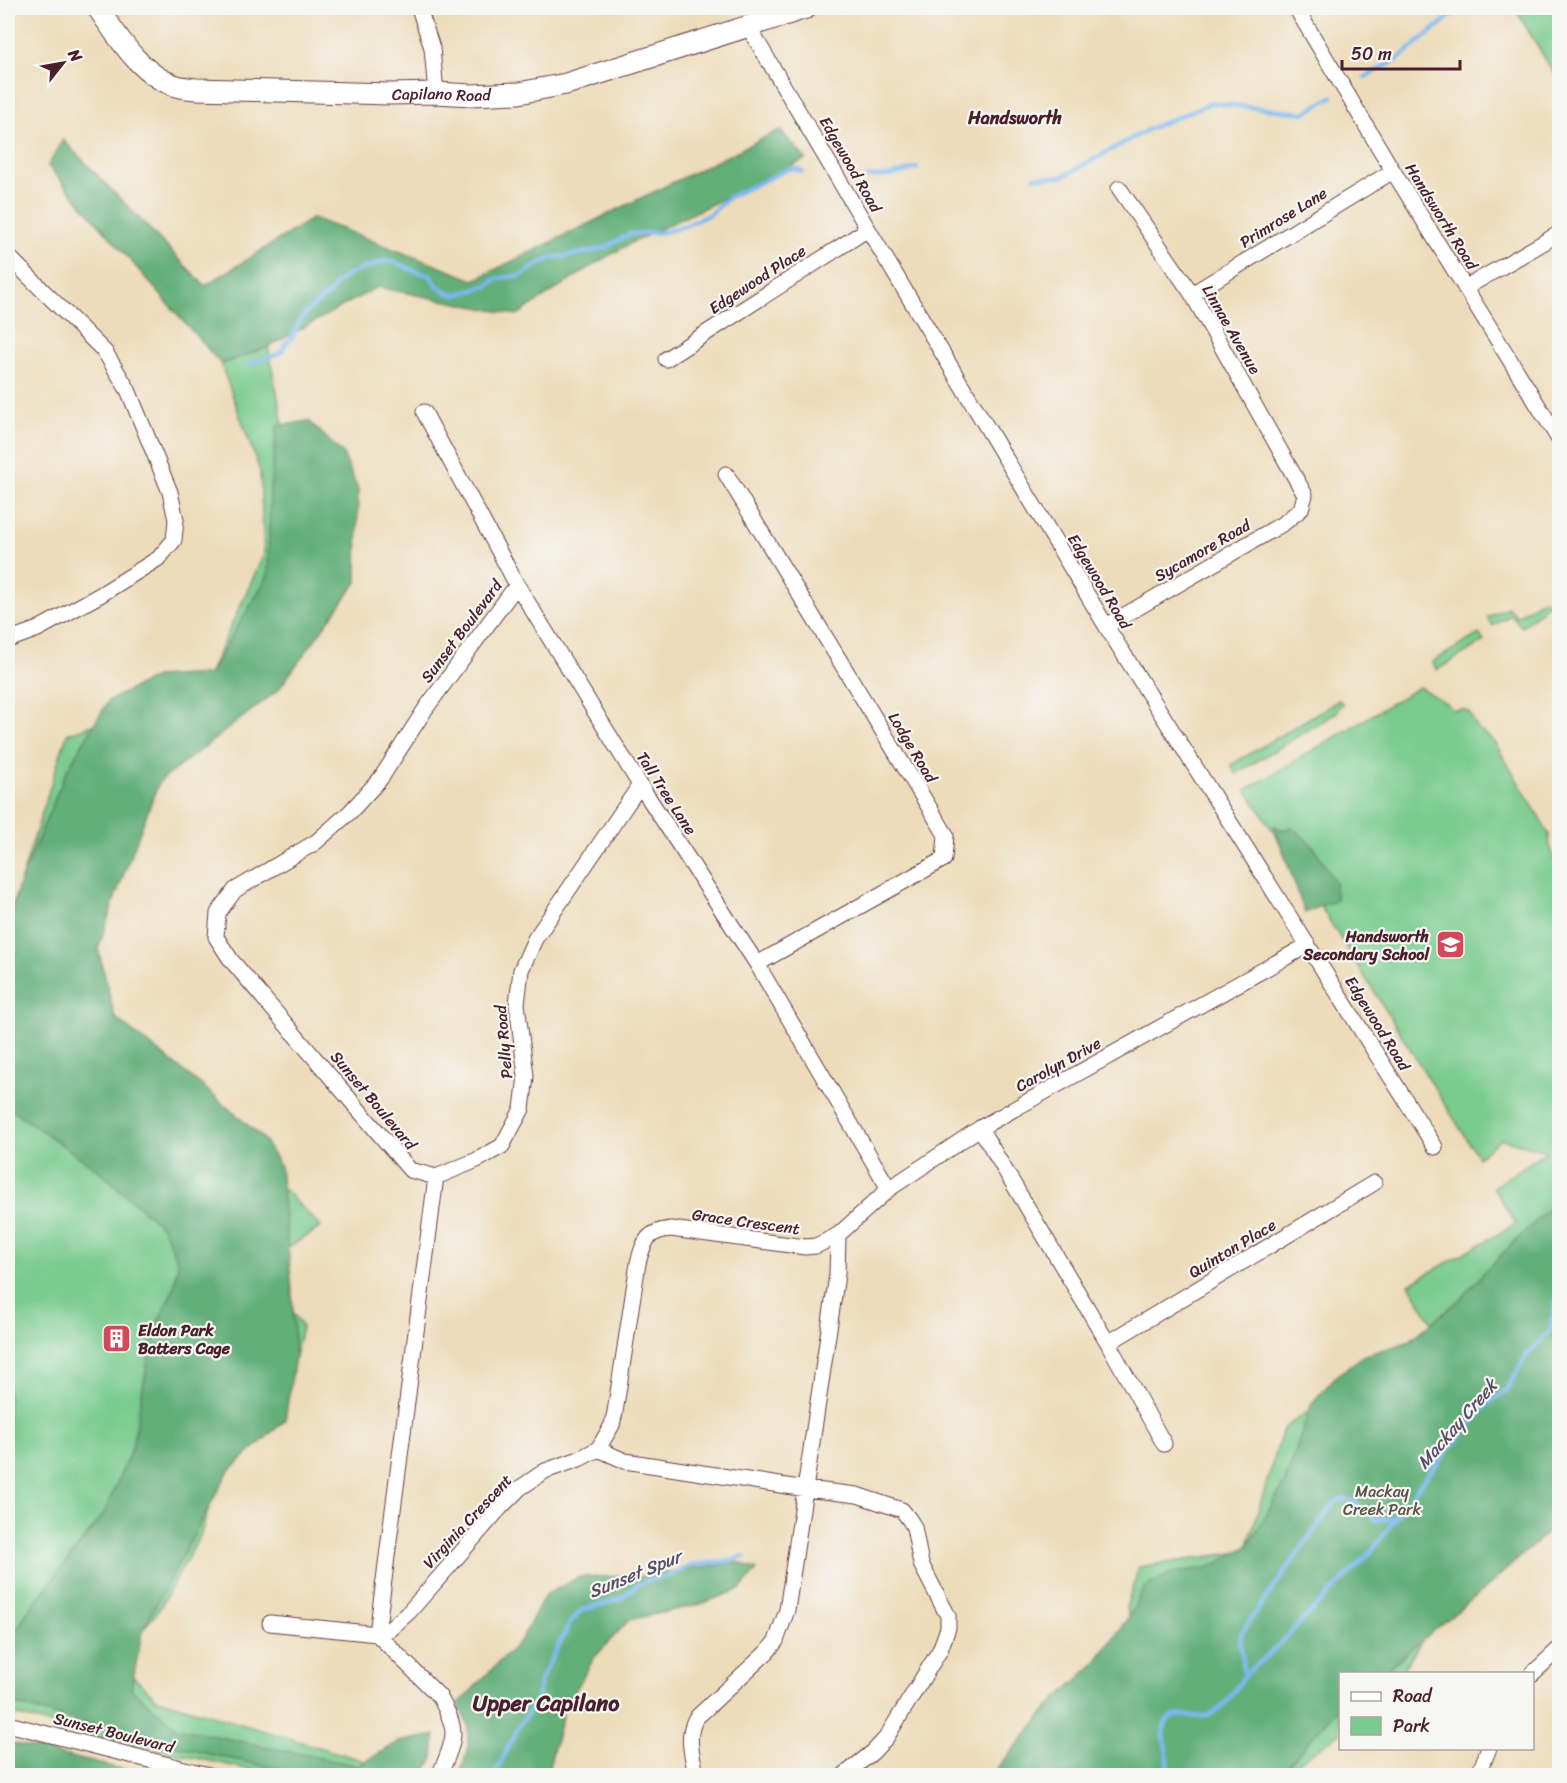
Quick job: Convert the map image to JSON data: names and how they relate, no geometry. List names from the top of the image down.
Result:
{
  "streets": {
    "main road": ["Capilano Road"],
    "street": [
      "Edgewood Road",
      "Handsworth Road",
      "Primrose Lane",
      "Edgewood Place",
      "Linnae Avenue",
      "Sycamore Road",
      "Sunset Boulevard",
      "Lodge Road",
      "Tall Tree Lane",
      "Pelly Road",
      "Carolyn Drive",
      "Grace Crescent",
      "Quinton Place",
      "Virginia Crescent"
    ]
  },
  "crossings": [
    ["Capilano Road", "Edgewood Road"],
    ["Edgewood Road", "Edgewood Place"],
    ["Edgewood Road", "Sycamore Road"],
    ["Edgewood Road", "Carolyn Drive"],
    ["Handsworth Road", "Primrose Lane"],
    ["Primrose Lane", "Linnae Avenue"],
    ["Linnae Avenue", "Sycamore Road"],
    ["Sunset Boulevard", "Tall Tree Lane"],
    ["Sunset Boulevard", "Pelly Road"],
    ["Lodge Road", "Tall Tree Lane"],
    ["Tall Tree Lane", "Pelly Road"],
    ["Tall Tree Lane", "Carolyn Drive"],
    ["Carolyn Drive", "Grace Crescent"],
    ["Grace Crescent", "Virginia Crescent"]
  ],
  "districts": ["Handsworth", "Upper Capilano"],
  "water": ["Mackay Creek", "Sunset Spur"],
  "parks": ["Mackay Creek Park"],
  "places": {
    "school or university": ["Handsworth Secondary School"],
    "building": ["Eldon Park Batters Cage"]
  },
  "legend": ["Road", "Park"],
  "scale_bar": "50 m",
  "north": "top right"
}
